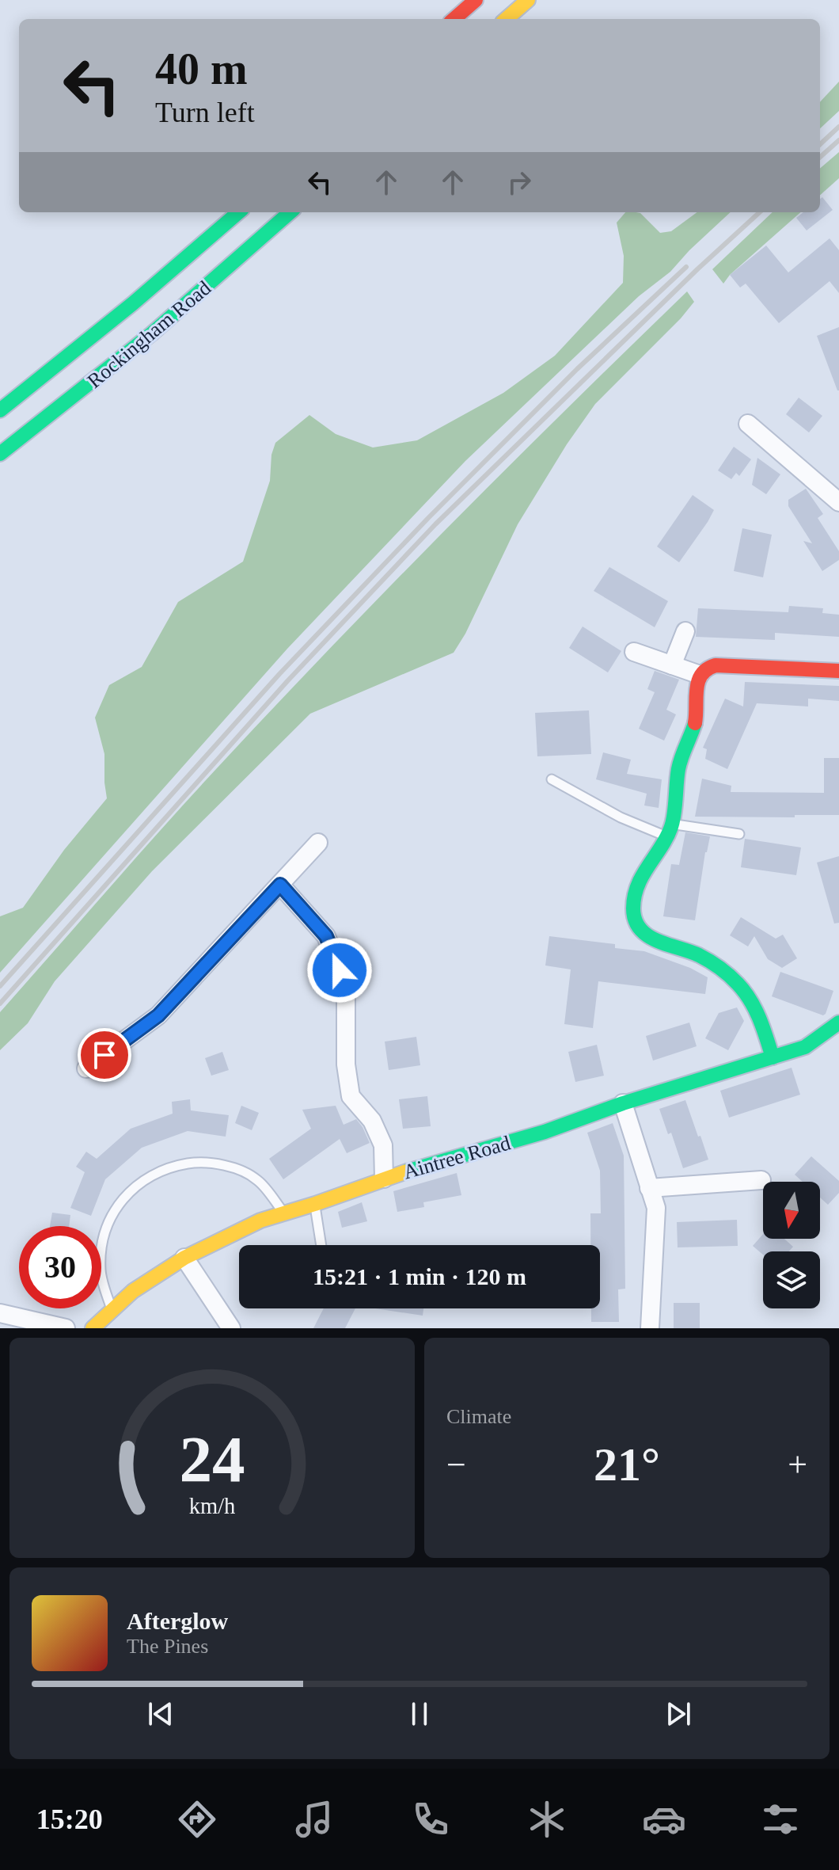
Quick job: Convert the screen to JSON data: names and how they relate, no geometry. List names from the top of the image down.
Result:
{
  "streets": {
    "main road": ["Rockingham Road", "Aintree Road"]
  },
  "north": "bottom",
  "page": {
    "turn": ["40 m", "Turn left"],
    "limit": "30",
    "trip": "15:21 · 1 min · 120 m",
    "tile": "Climate",
    "heat": ["−", "21°", "+"],
    "song": ["Afterglow", "The Pines"],
    "tabs": "15:20",
    "gauge": ["24", "km/h"]
  }
}
